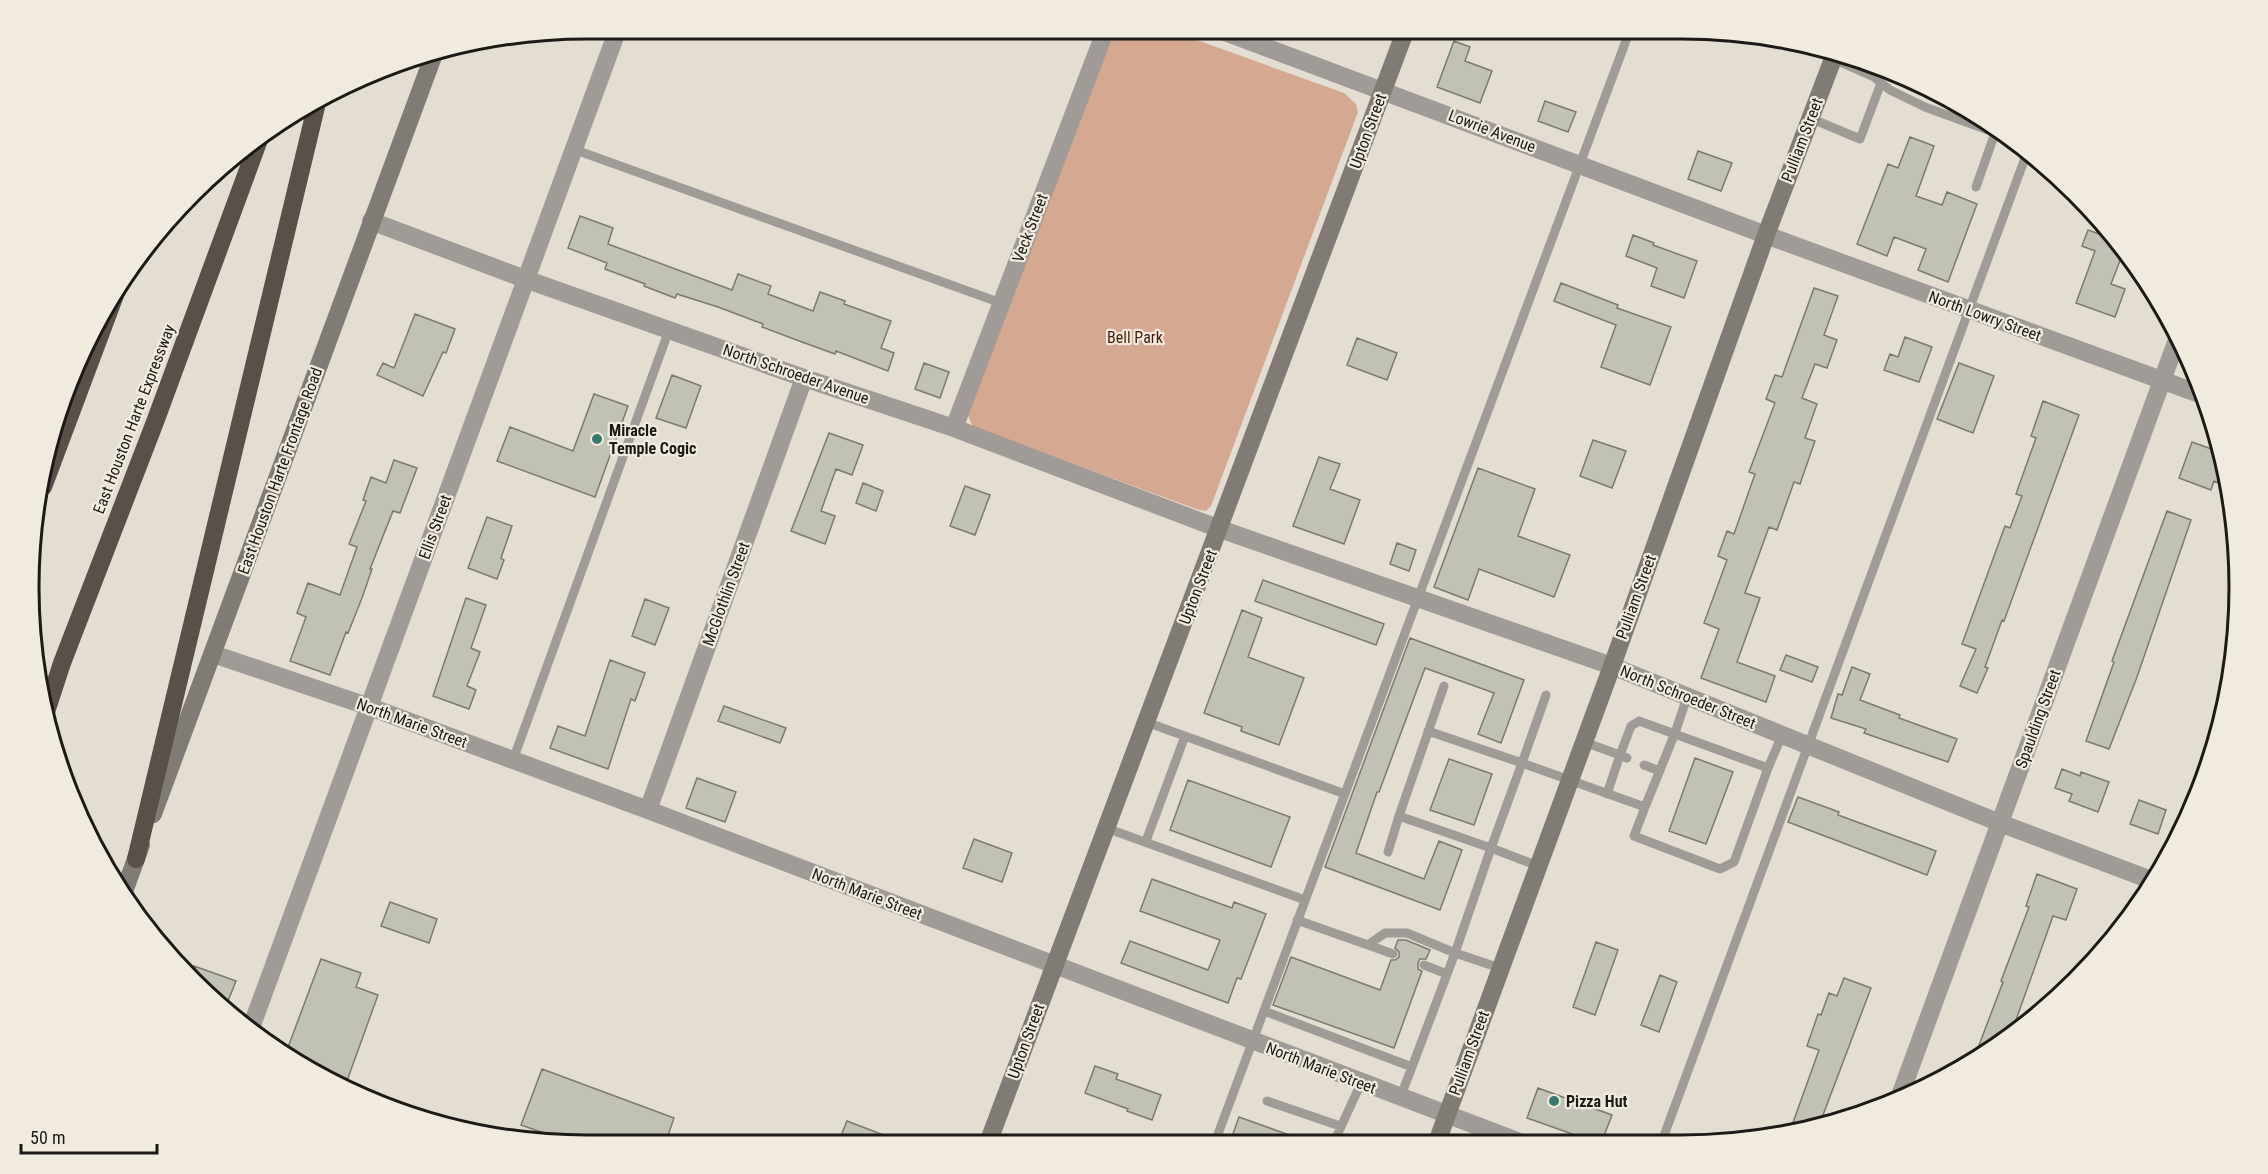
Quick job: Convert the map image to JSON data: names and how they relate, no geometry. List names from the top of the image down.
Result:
{
  "streets": {
    "highway": ["East Houston Harte Expressway"],
    "main road": ["Upton Street", "Pulliam Street", "East Houston Harte Frontage Road"],
    "street": [
      "Lowrie Avenue",
      "Veck Street",
      "North Lowry Street",
      "North Schroeder Avenue",
      "Ellis Street",
      "McGlothlin Street",
      "North Schroeder Street",
      "Spaulding Street",
      "North Marie Street"
    ]
  },
  "crossings": [
    ["Upton Street", "Lowrie Avenue"],
    ["Upton Street", "North Schroeder Avenue"],
    ["Upton Street", "North Schroeder Street"],
    ["Upton Street", "North Marie Street"],
    ["Lowrie Avenue", "Pulliam Street"],
    ["Lowrie Avenue", "North Lowry Street"],
    ["Pulliam Street", "North Lowry Street"],
    ["Pulliam Street", "North Schroeder Street"],
    ["Pulliam Street", "North Marie Street"],
    ["Veck Street", "North Schroeder Avenue"],
    ["North Lowry Street", "Spaulding Street"],
    ["North Schroeder Avenue", "East Houston Harte Frontage Road"],
    ["North Schroeder Avenue", "Ellis Street"],
    ["North Schroeder Avenue", "McGlothlin Street"],
    ["North Schroeder Avenue", "North Schroeder Street"],
    ["East Houston Harte Frontage Road", "North Marie Street"],
    ["Ellis Street", "North Marie Street"],
    ["McGlothlin Street", "North Marie Street"],
    ["North Schroeder Street", "Spaulding Street"]
  ],
  "parks": ["Bell Park"],
  "places": ["Miracle Temple Cogic", "Pizza Hut"],
  "scale_bar": "50 m"
}
